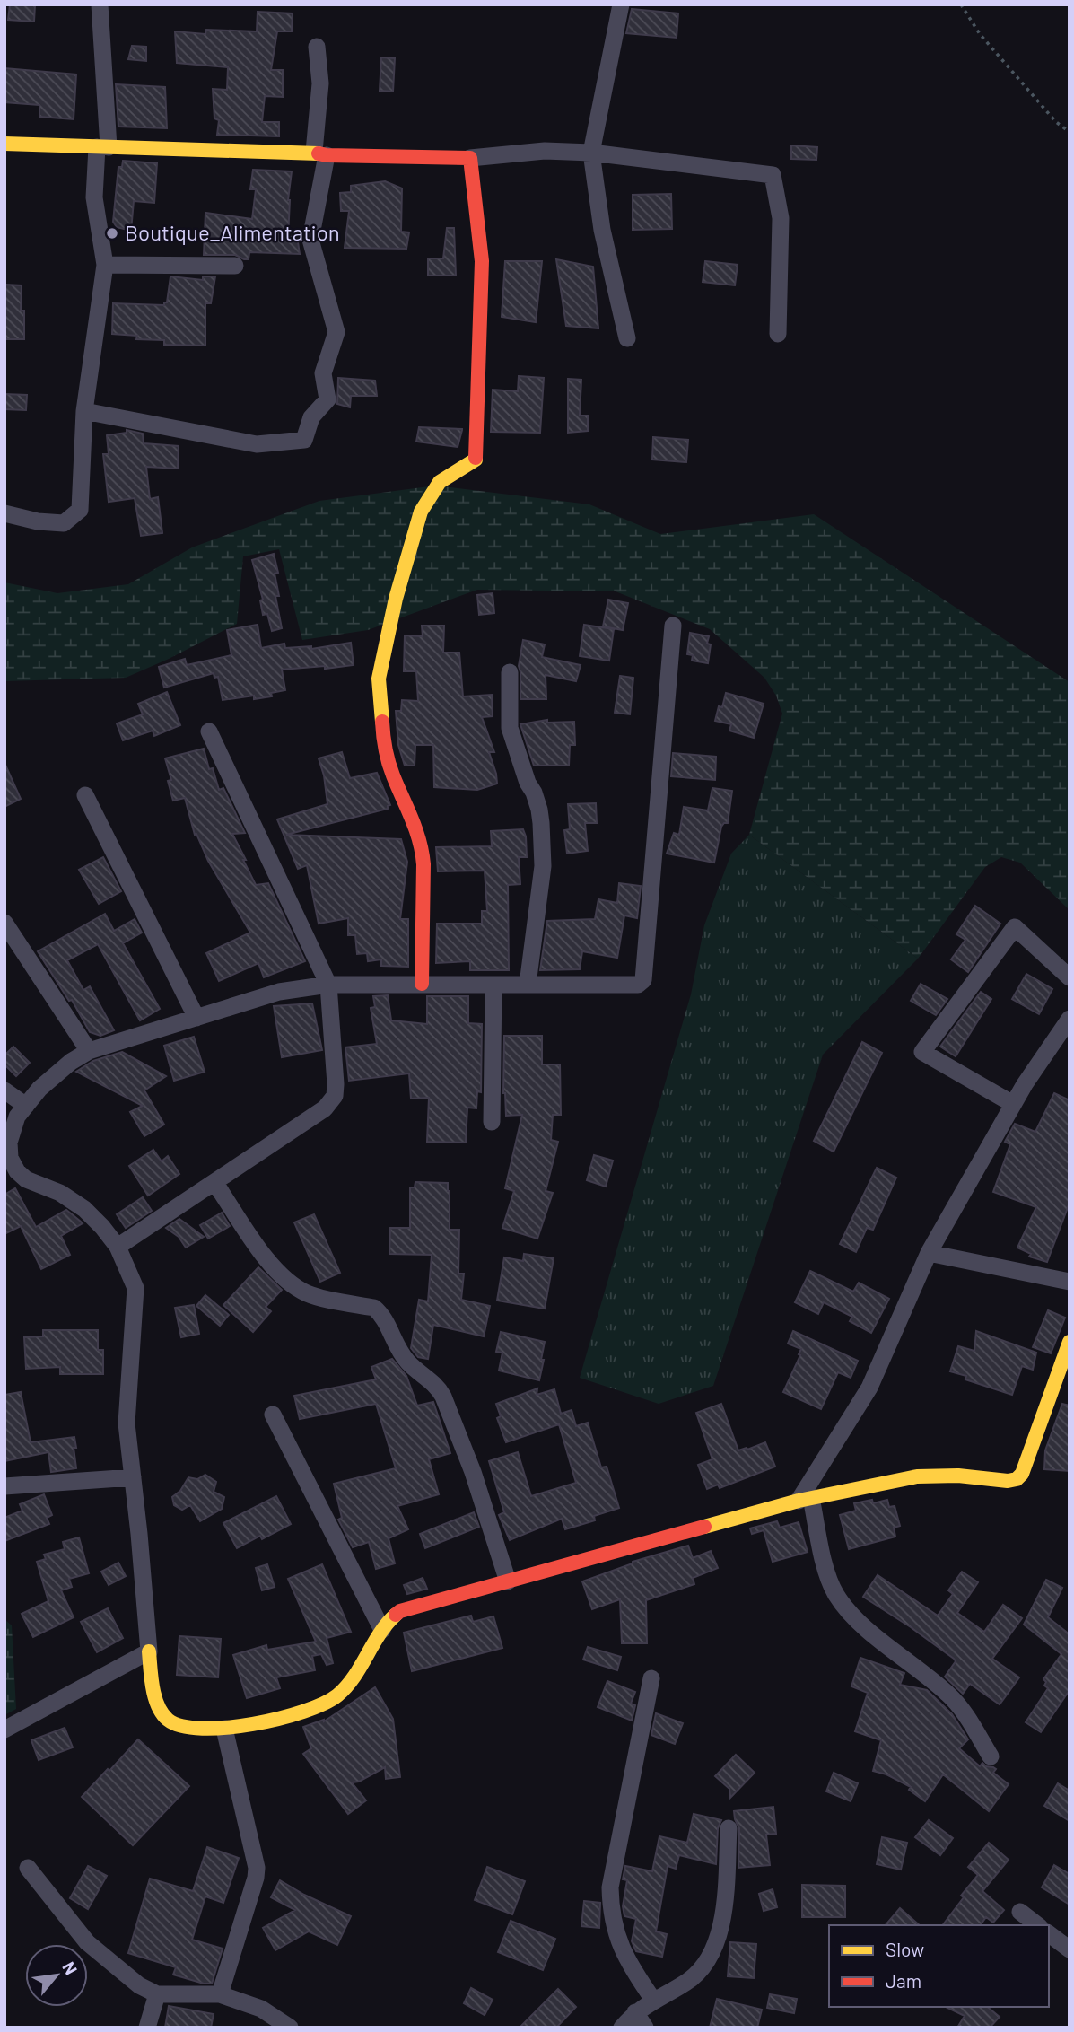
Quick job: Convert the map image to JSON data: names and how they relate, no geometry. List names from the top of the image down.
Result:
{
  "places": ["Boutique_Alimentation"],
  "legend": ["Slow", "Jam"],
  "north": "top right"
}
